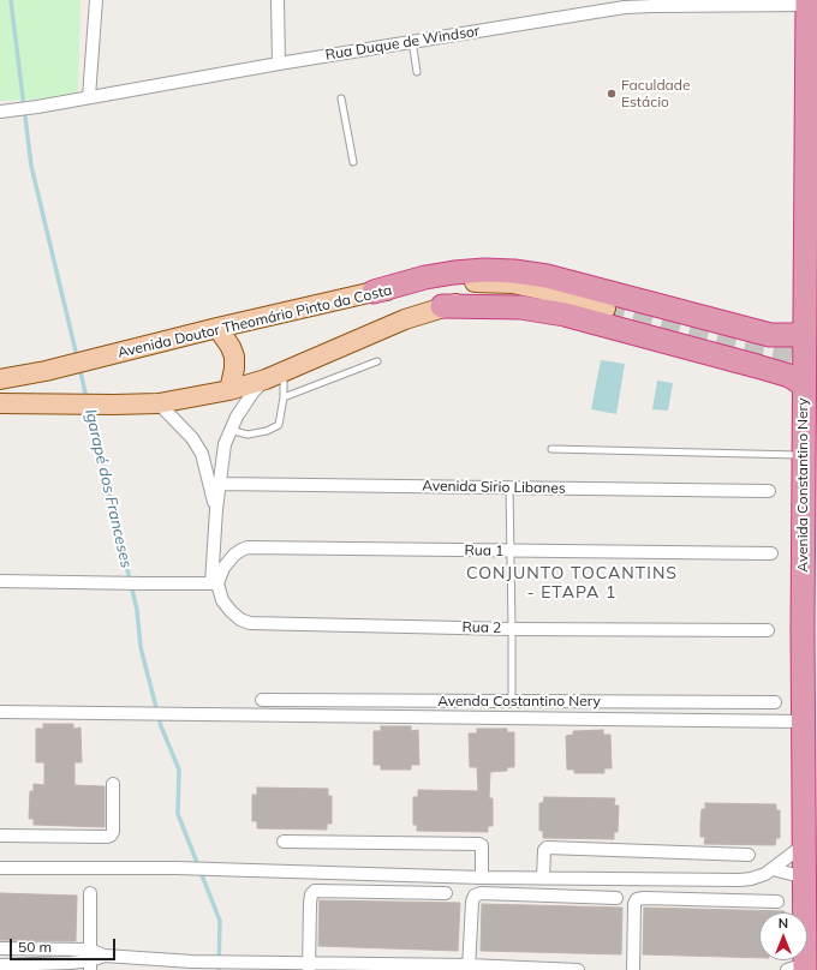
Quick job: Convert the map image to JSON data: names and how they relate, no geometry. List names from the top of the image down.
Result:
{
  "streets": {
    "highway": ["Avenida Constantino Nery"],
    "main road": ["Avenida Doutor Theomário Pinto da Costa"],
    "street": [
      "Rua Duque de Windsor",
      "Avenida Sirio Libanes",
      "Rua 1",
      "Rua 2",
      "Avenda Costantino Nery"
    ]
  },
  "crossings": [
    ["Rua Duque de Windsor", "Avenida Constantino Nery"],
    ["Rua 1", "Rua 2"]
  ],
  "districts": ["CONJUNTO TOCANTINS - ETAPA 1"],
  "water": ["Igarapé dos Franceses"],
  "places": ["Faculdade Estácio"],
  "scale_bar": "50 m",
  "north": "top"
}
